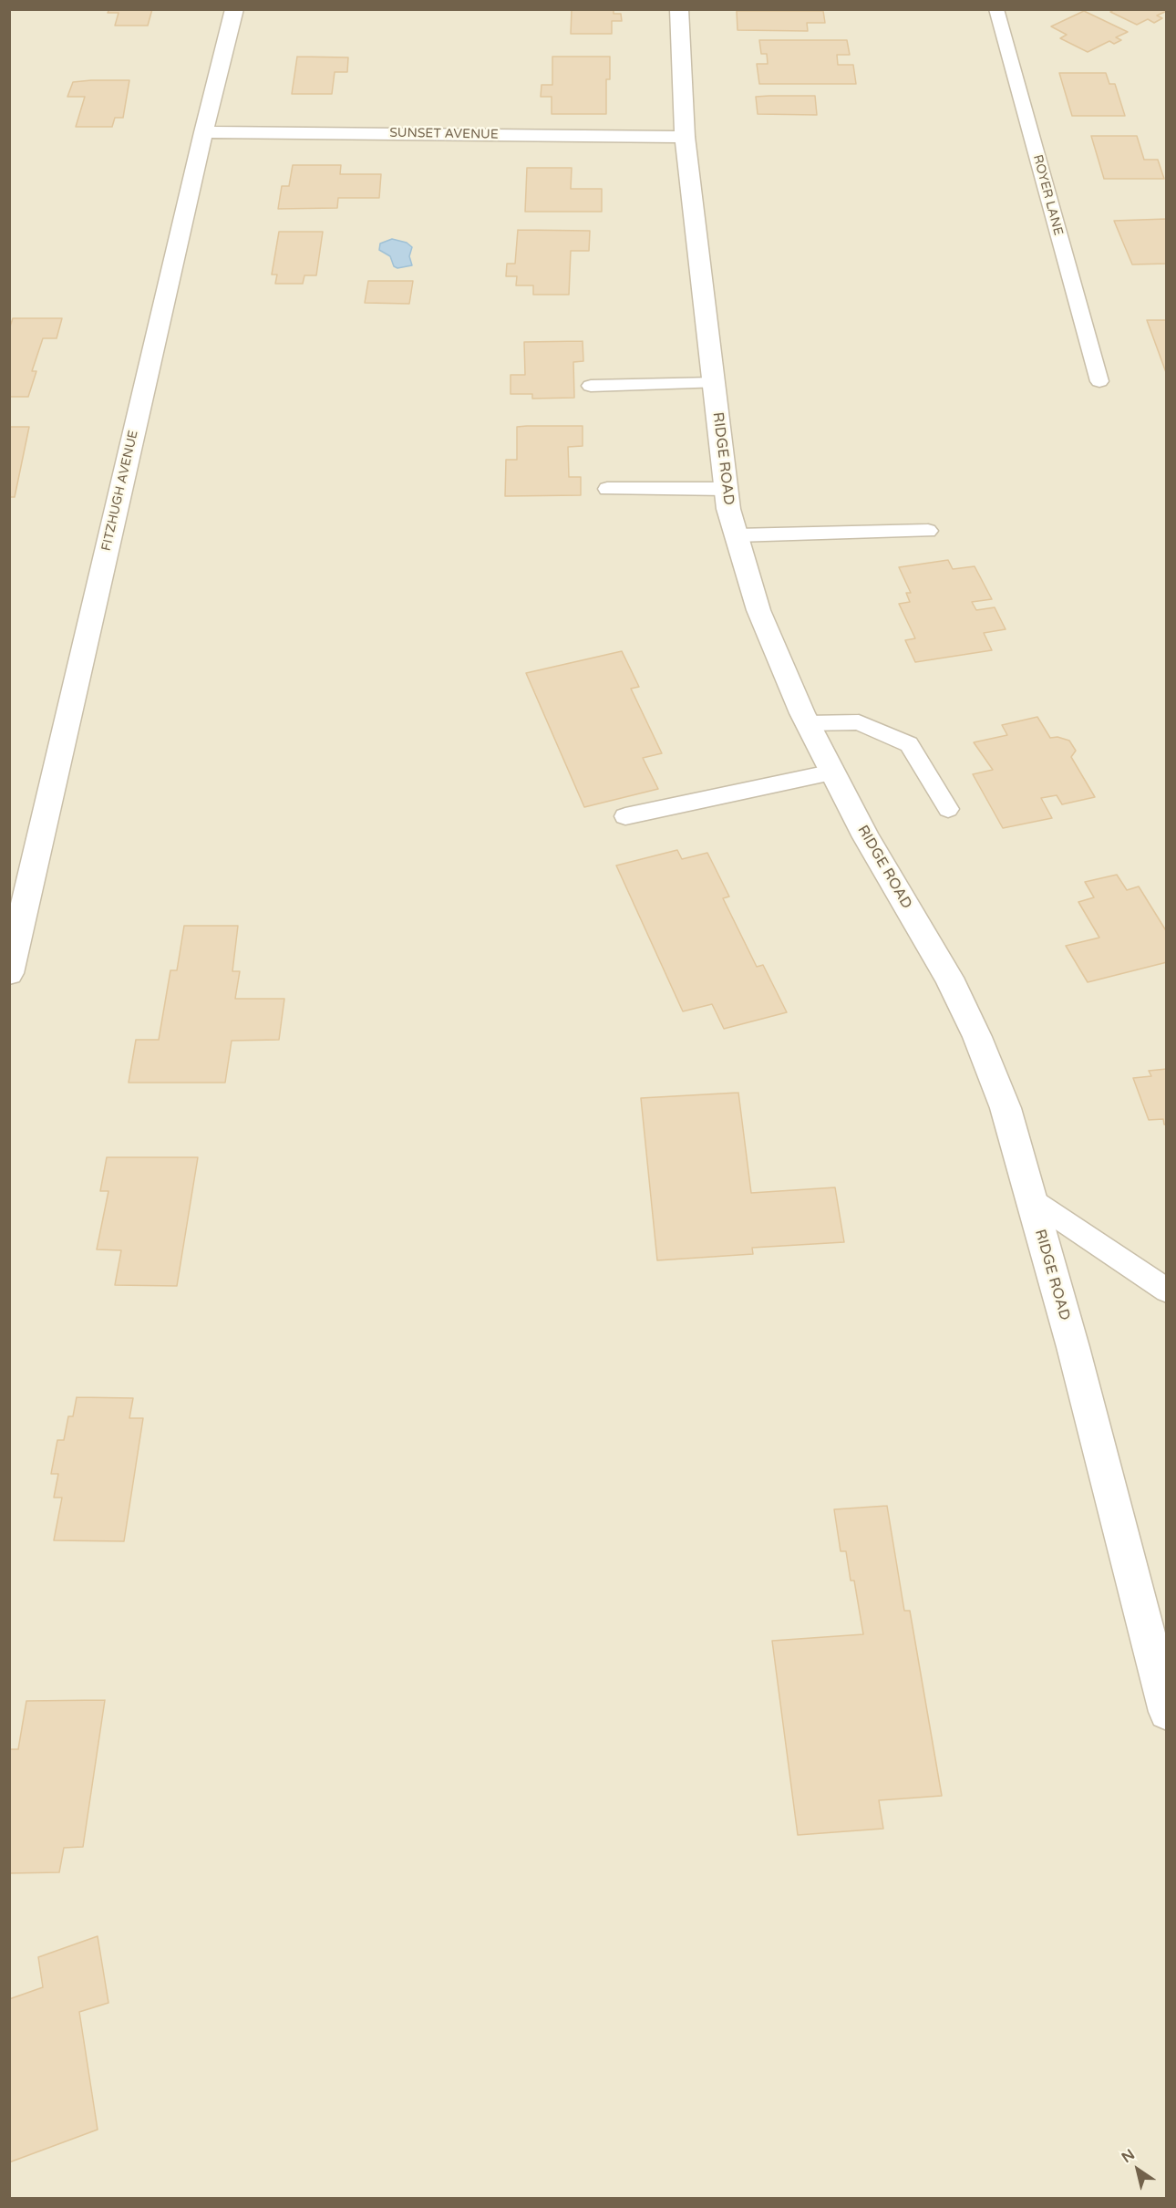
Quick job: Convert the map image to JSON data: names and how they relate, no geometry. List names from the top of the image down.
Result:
{
  "streets": {
    "street": ["SUNSET AVENUE", "RIDGE ROAD", "FITZHUGH AVENUE"],
    "lane": ["ROYER LANE"]
  },
  "crossings": [
    ["SUNSET AVENUE", "RIDGE ROAD"],
    ["SUNSET AVENUE", "FITZHUGH AVENUE"]
  ],
  "north": "top left"
}
